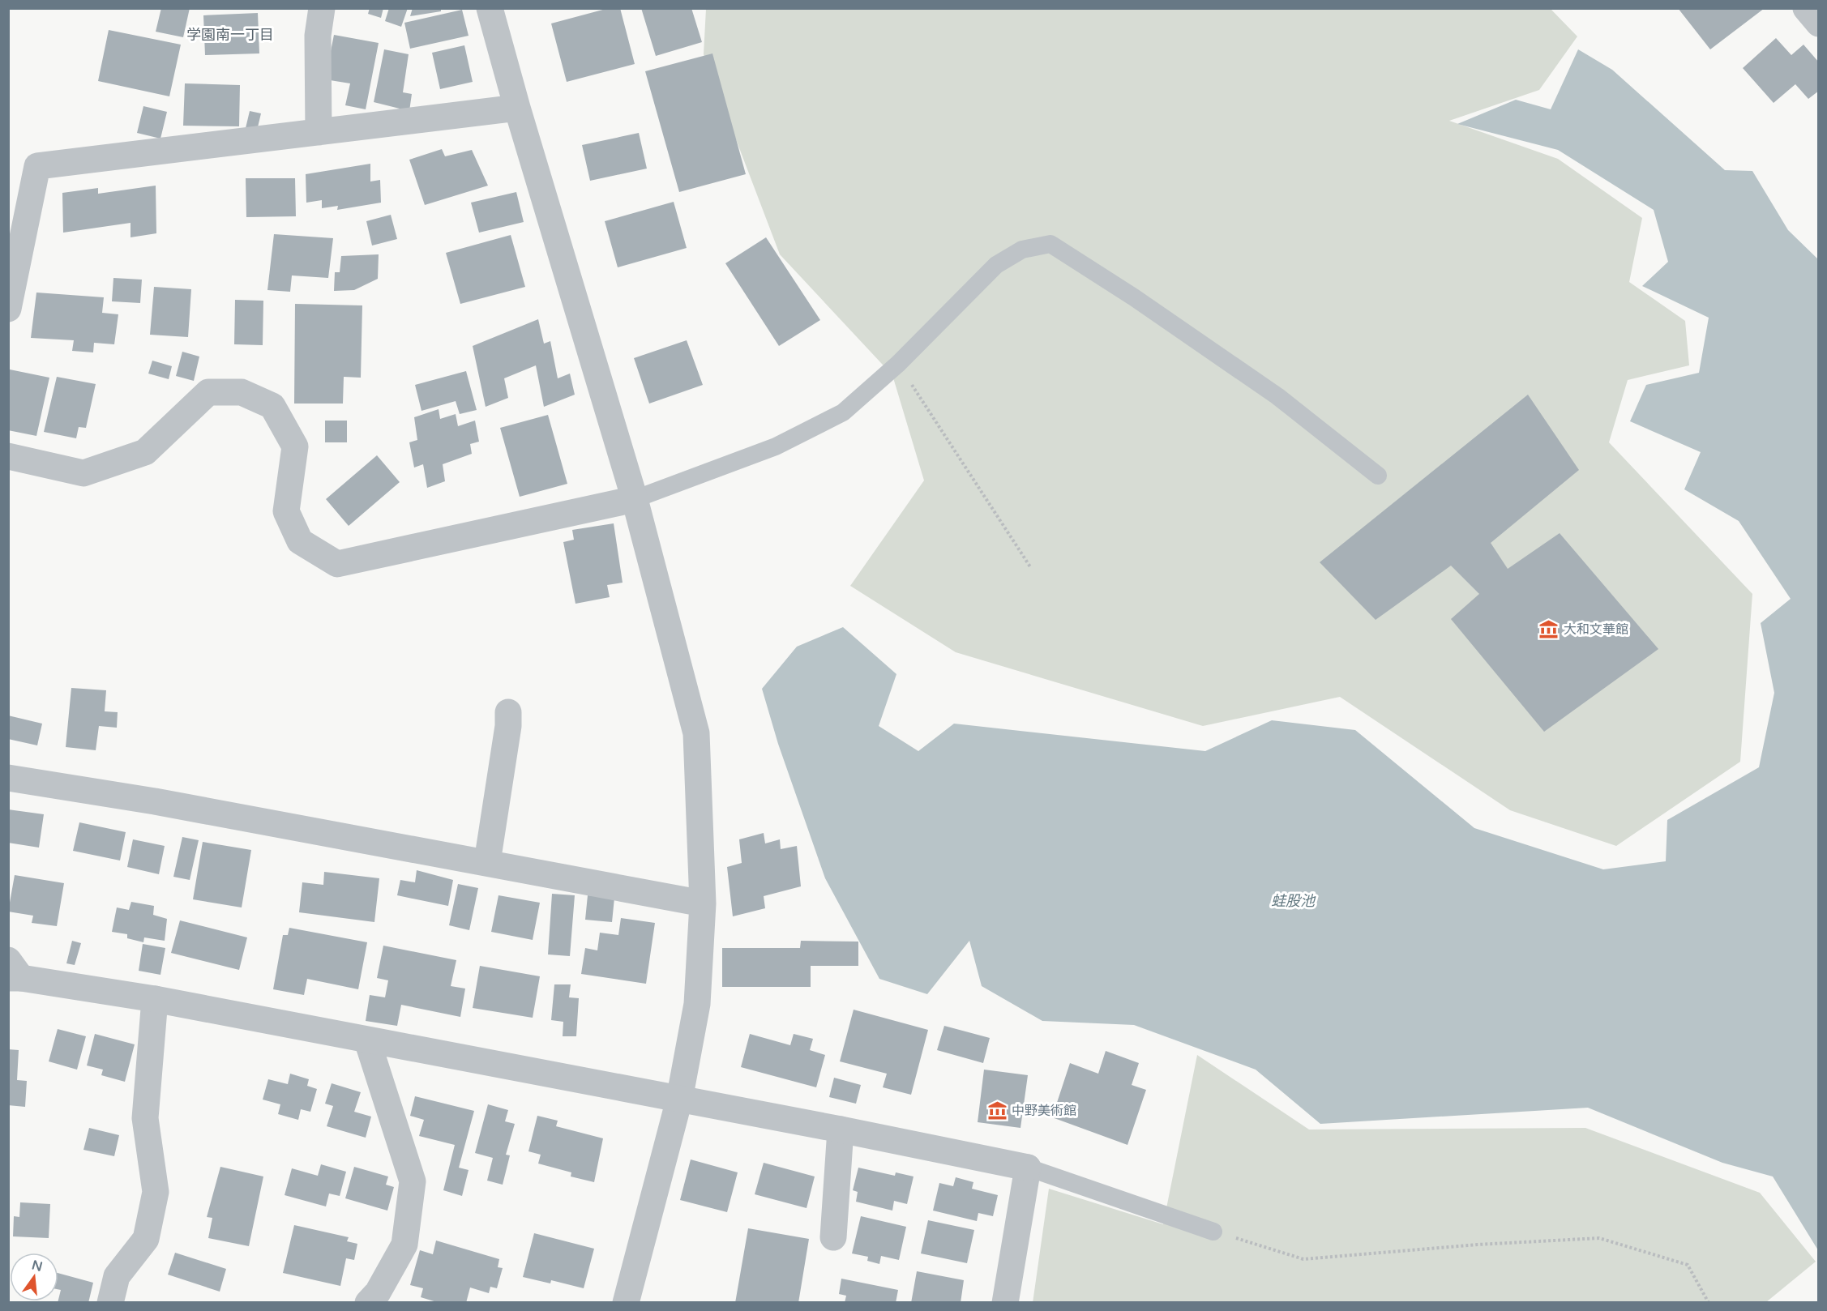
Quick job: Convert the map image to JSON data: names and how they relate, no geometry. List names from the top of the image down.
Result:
{
  "districts": ["学園南一丁目"],
  "water": ["蛙股池"],
  "places": {
    "museum": ["大和文華館", "中野美術館"]
  },
  "north": "top"
}
